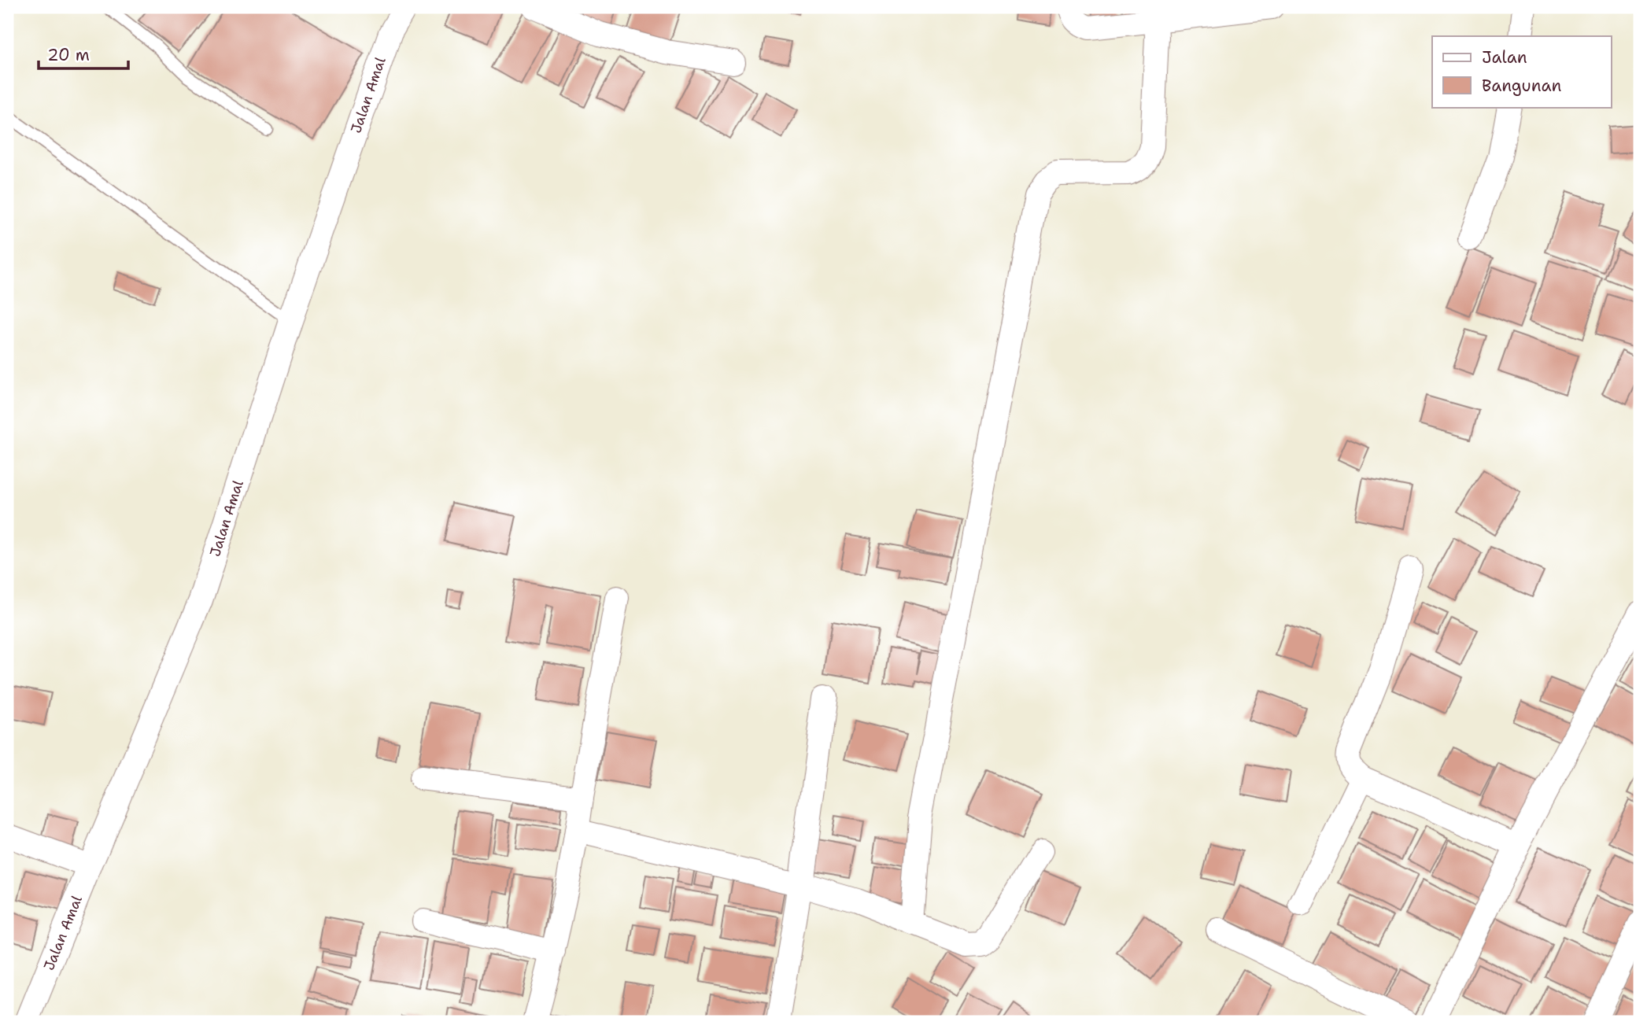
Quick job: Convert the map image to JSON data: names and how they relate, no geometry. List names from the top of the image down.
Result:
{
  "streets": {
    "street": ["Jalan Amal"]
  },
  "legend": ["Jalan", "Bangunan"],
  "scale_bar": "20 m"
}
